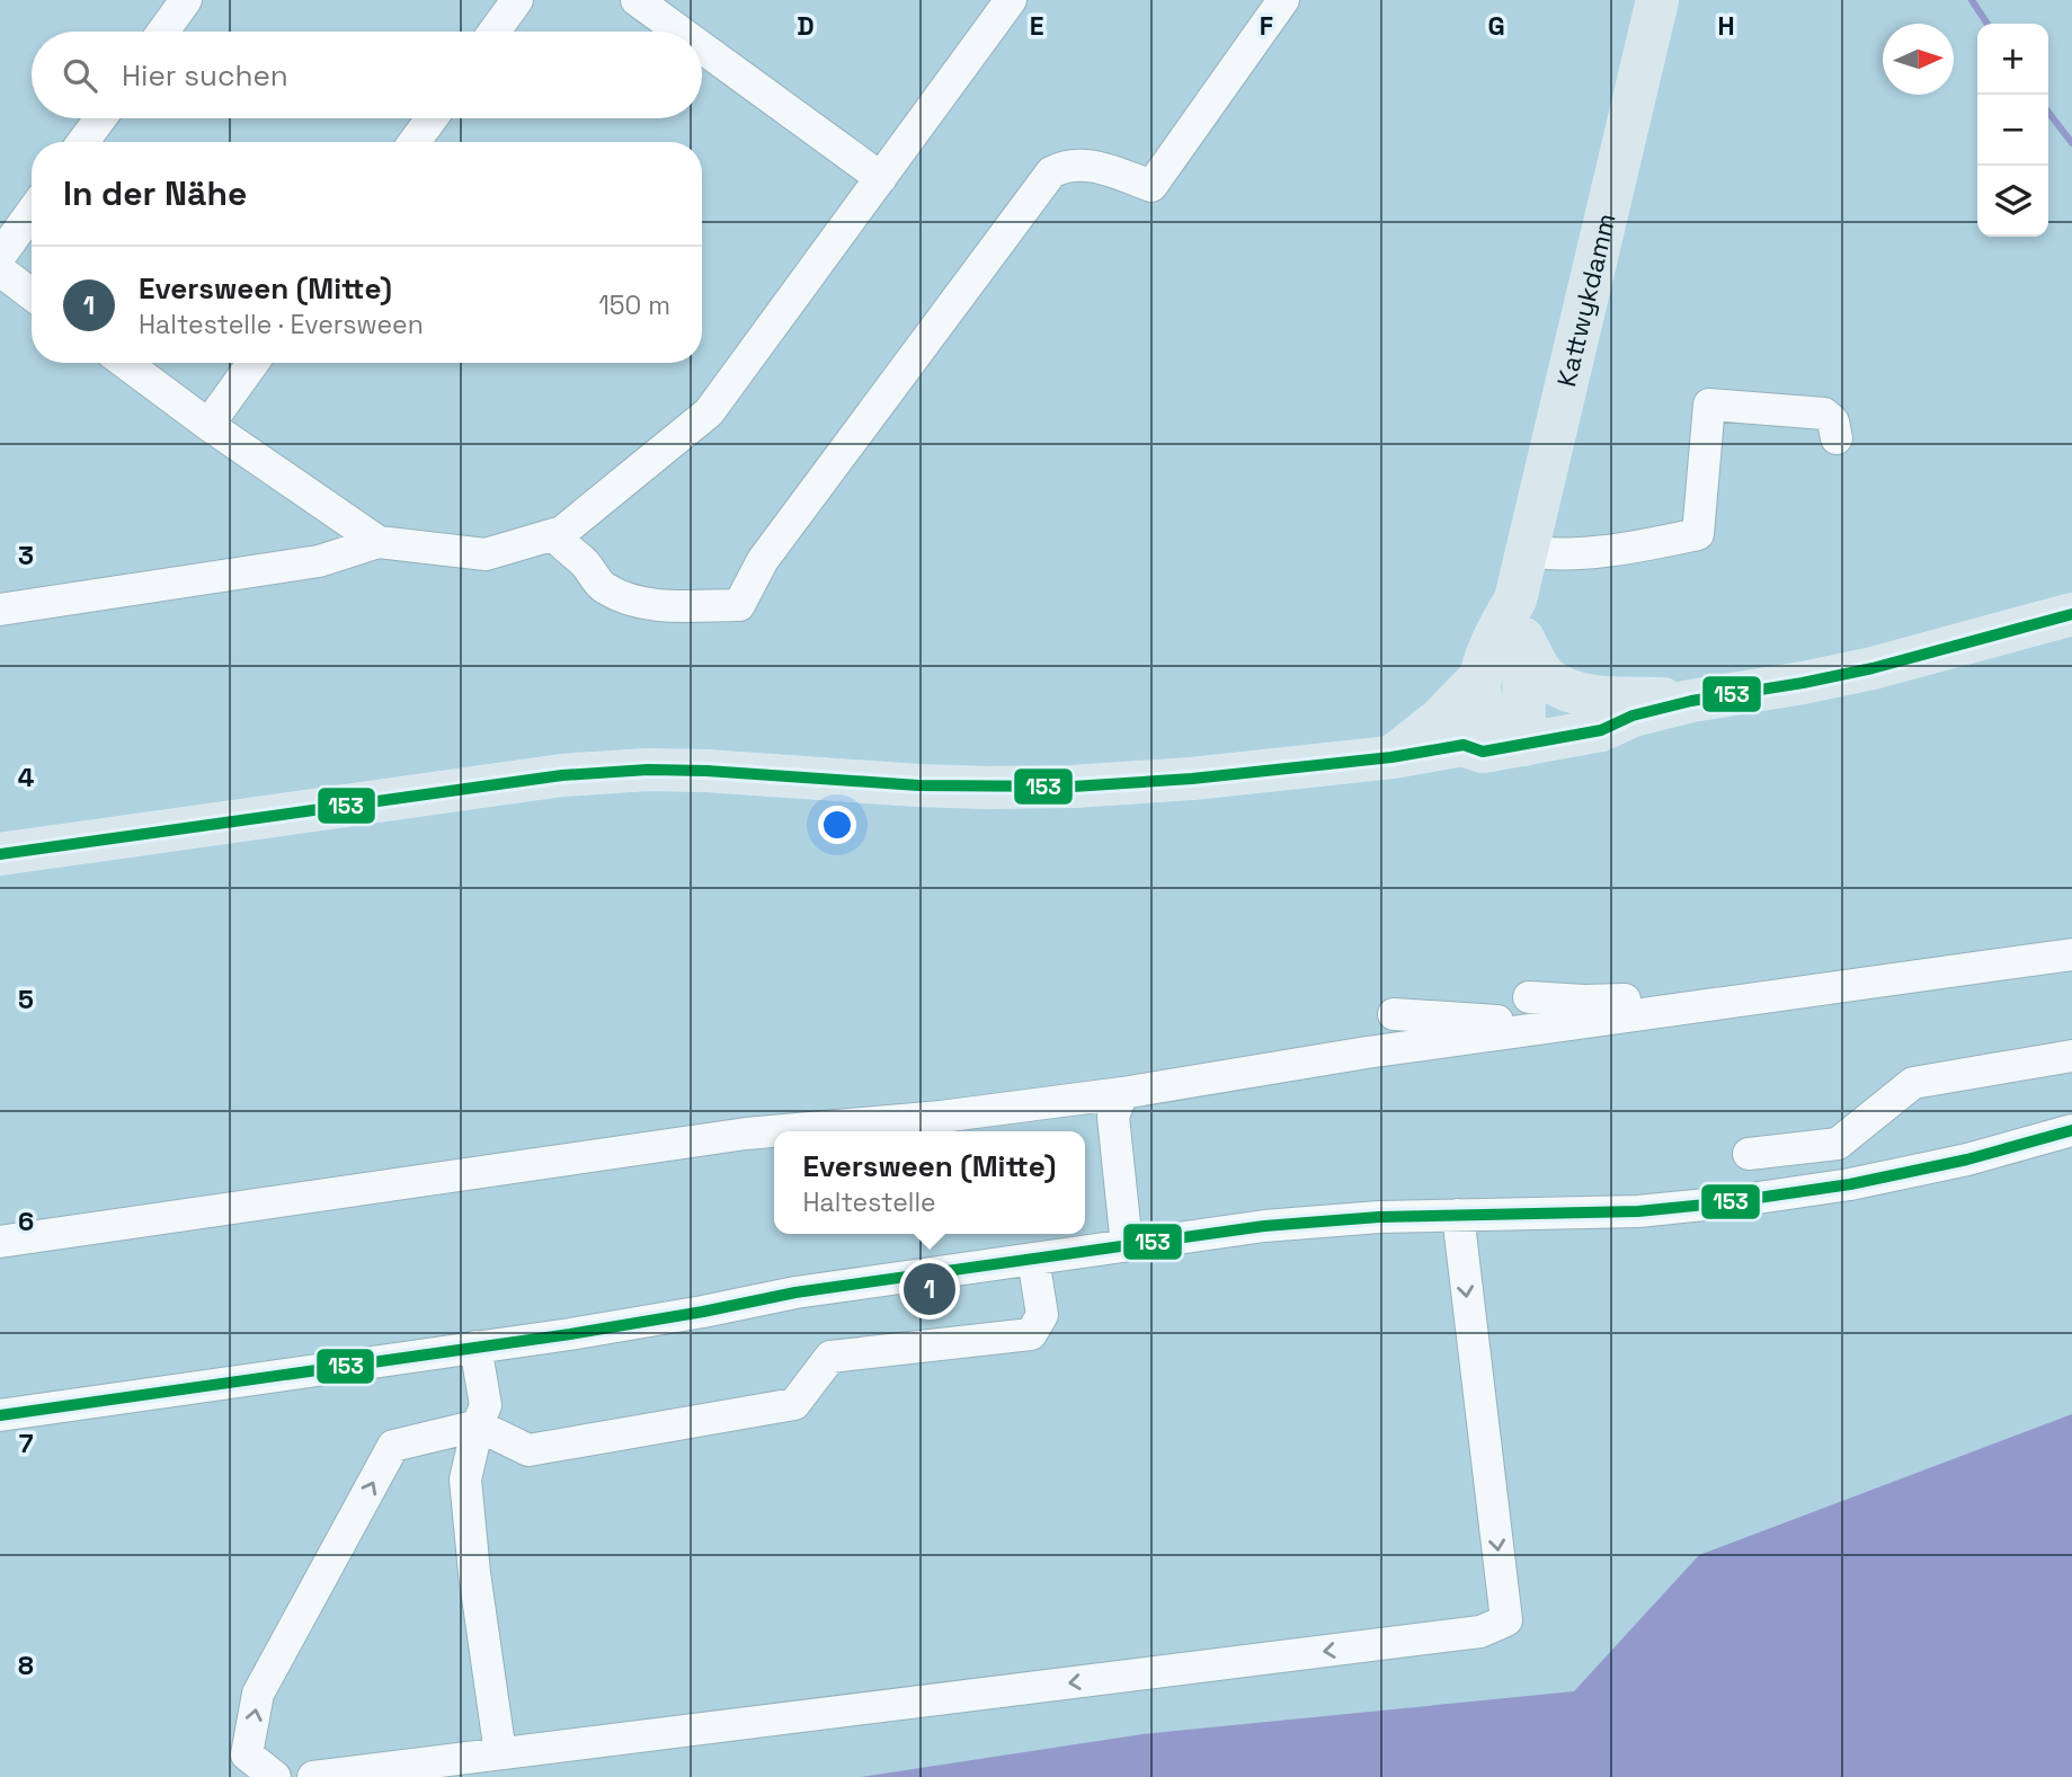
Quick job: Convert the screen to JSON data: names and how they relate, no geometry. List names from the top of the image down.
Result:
{
  "streets": {
    "main road": ["Kattwykdamm"]
  },
  "lines": ["transit line 153"],
  "north": "right",
  "page": {
    "map_buttons": ["+", "−"],
    "search": "Hier suchen",
    "heading": "In der Nähe",
    "list": [
      {
        "mark": "1",
        "name": "Eversween (Mitte)",
        "note": "Haltestelle · Eversween",
        "value": "150 m"
      }
    ],
    "popup": ["Eversween (Mitte)", "Haltestelle"],
    "pins": "1"
  },
  "grid": {
    "columns": [
      "D",
      "E",
      "F",
      "G",
      "H"
    ],
    "rows": [
      "3",
      "4",
      "5",
      "6",
      "7",
      "8"
    ]
  }
}
